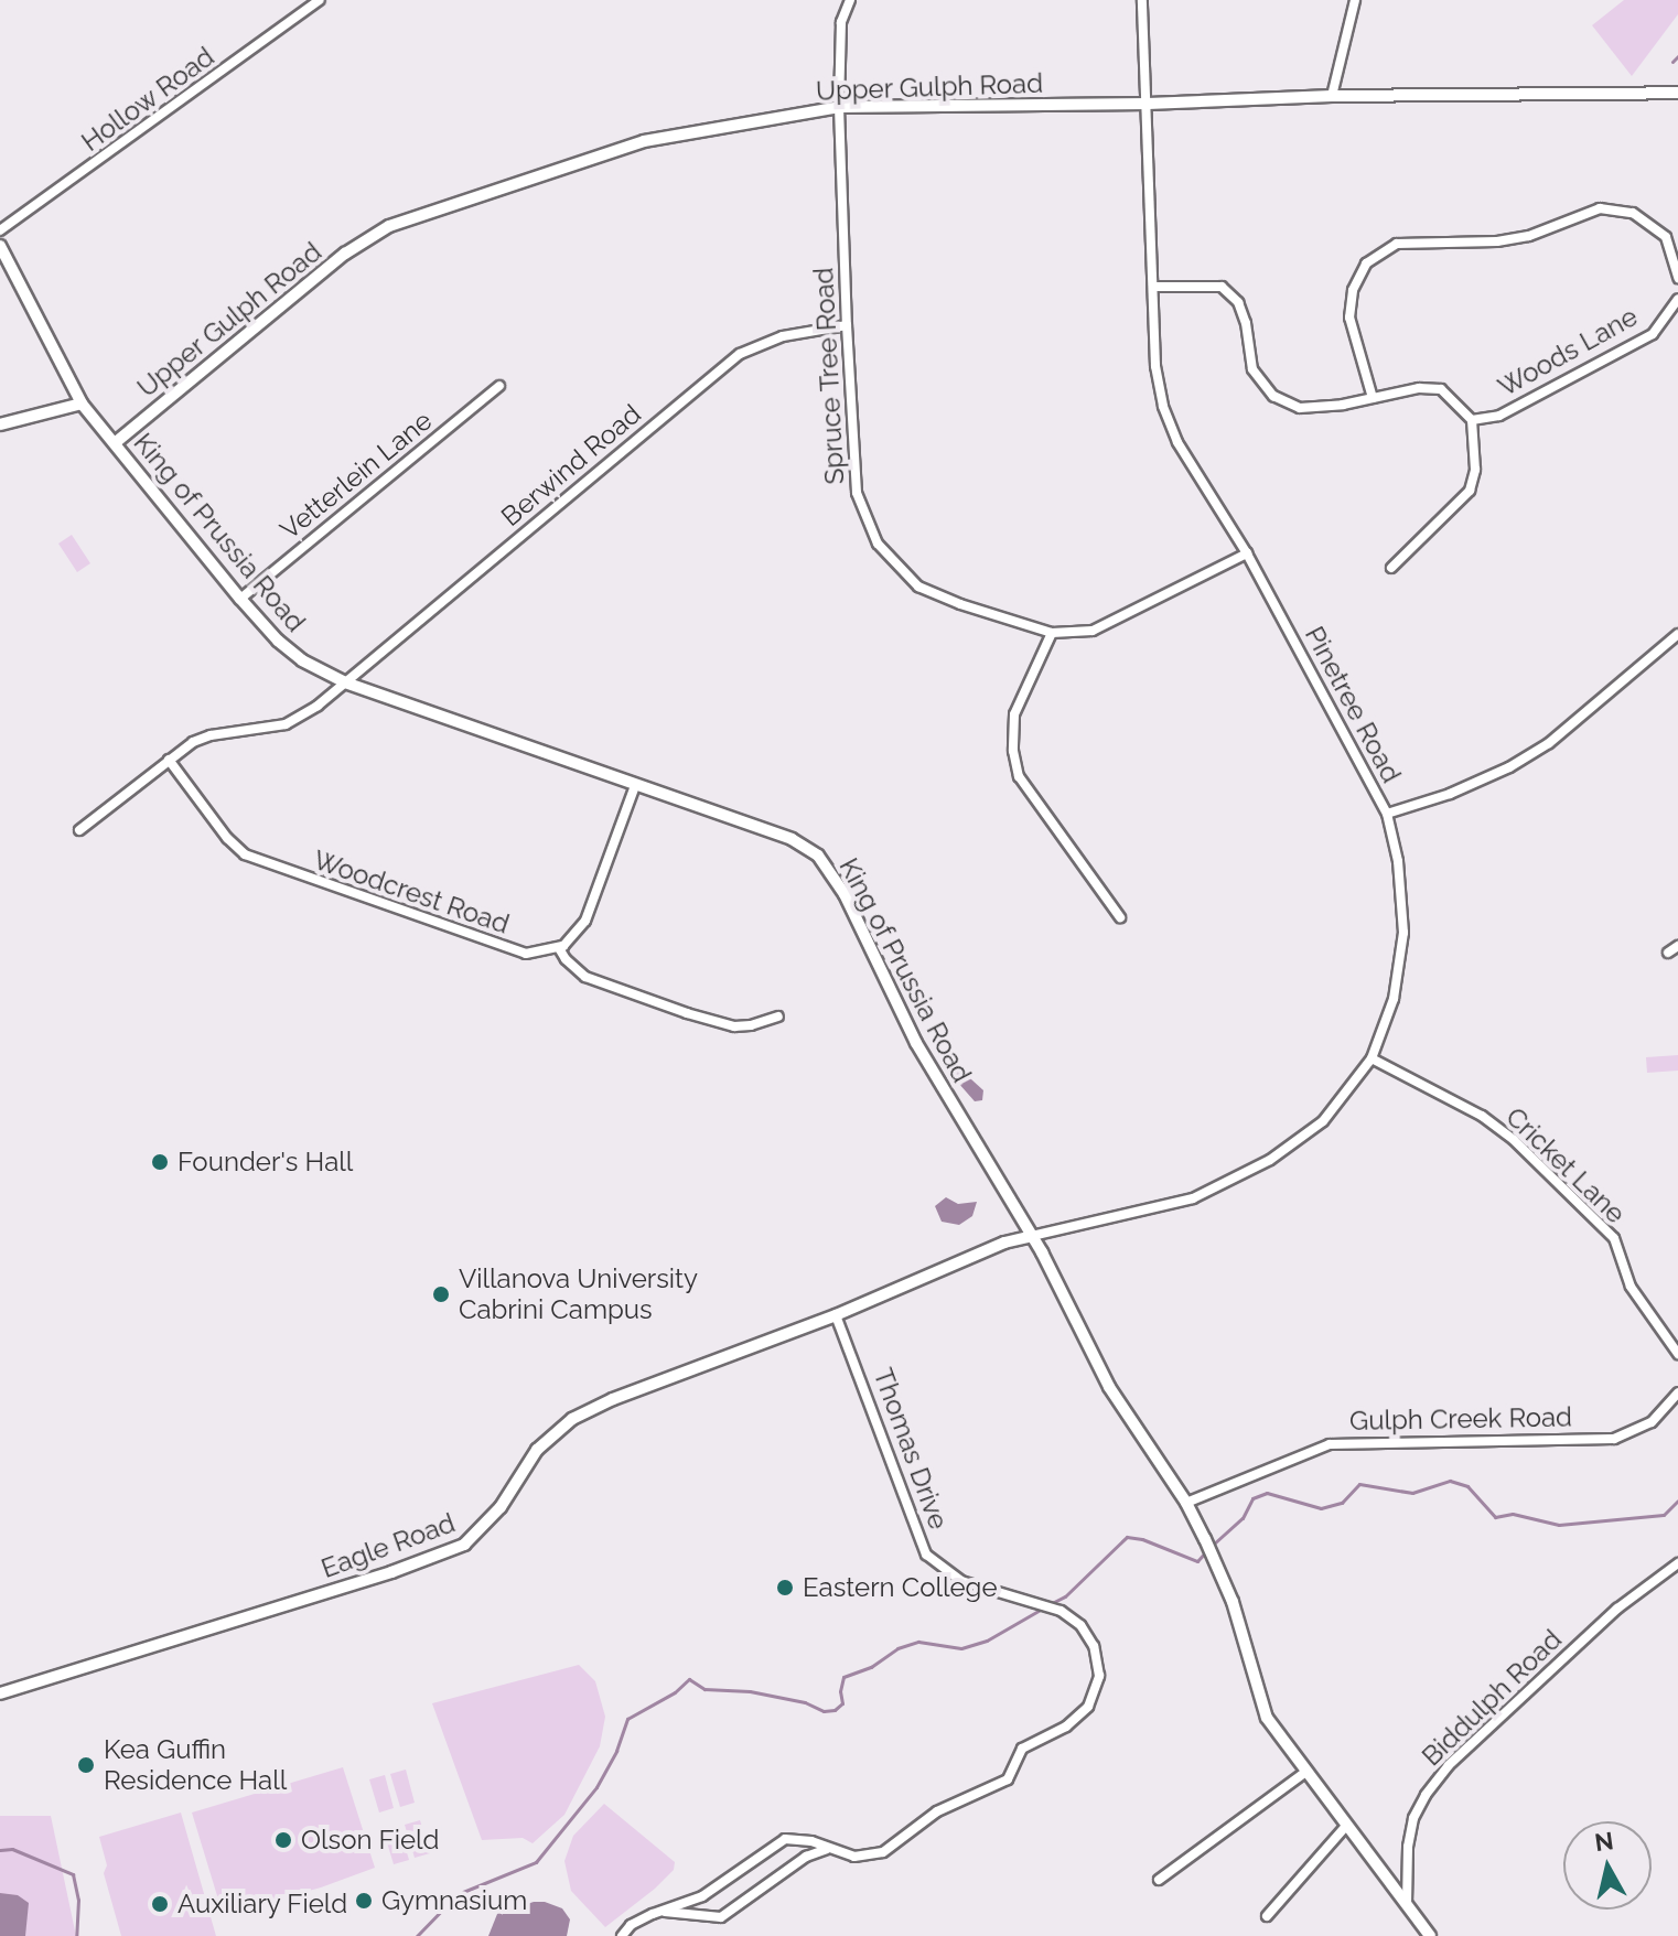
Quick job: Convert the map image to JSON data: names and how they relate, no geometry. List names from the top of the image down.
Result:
{
  "streets": {
    "street": [
      "Upper Gulph Road",
      "Hollow Road",
      "Woods Lane",
      "Spruce Tree Road",
      "Berwind Road",
      "Vetterlein Lane",
      "King of Prussia Road",
      "Pinetree Road",
      "Woodcrest Road",
      "Cricket Lane",
      "Gulph Creek Road",
      "Thomas Drive",
      "Eagle Road",
      "Biddulph Road"
    ]
  },
  "crossings": [
    ["Upper Gulph Road", "Spruce Tree Road"],
    ["Upper Gulph Road", "King of Prussia Road"],
    ["Upper Gulph Road", "Pinetree Road"],
    ["Woods Lane", "Pinetree Road"],
    ["Spruce Tree Road", "Berwind Road"],
    ["Spruce Tree Road", "Pinetree Road"],
    ["Berwind Road", "King of Prussia Road"],
    ["Berwind Road", "Woodcrest Road"],
    ["Vetterlein Lane", "King of Prussia Road"],
    ["King of Prussia Road", "Pinetree Road"],
    ["King of Prussia Road", "Gulph Creek Road"],
    ["King of Prussia Road", "Eagle Road"],
    ["King of Prussia Road", "Biddulph Road"],
    ["Pinetree Road", "Cricket Lane"],
    ["Pinetree Road", "Eagle Road"],
    ["Thomas Drive", "Eagle Road"]
  ],
  "places": [
    "Founder's Hall",
    "Villanova University Cabrini Campus",
    "Eastern College",
    "Kea Guffin Residence Hall",
    "Olson Field",
    "Gymnasium",
    "Auxiliary Field"
  ],
  "north": "top"
}
